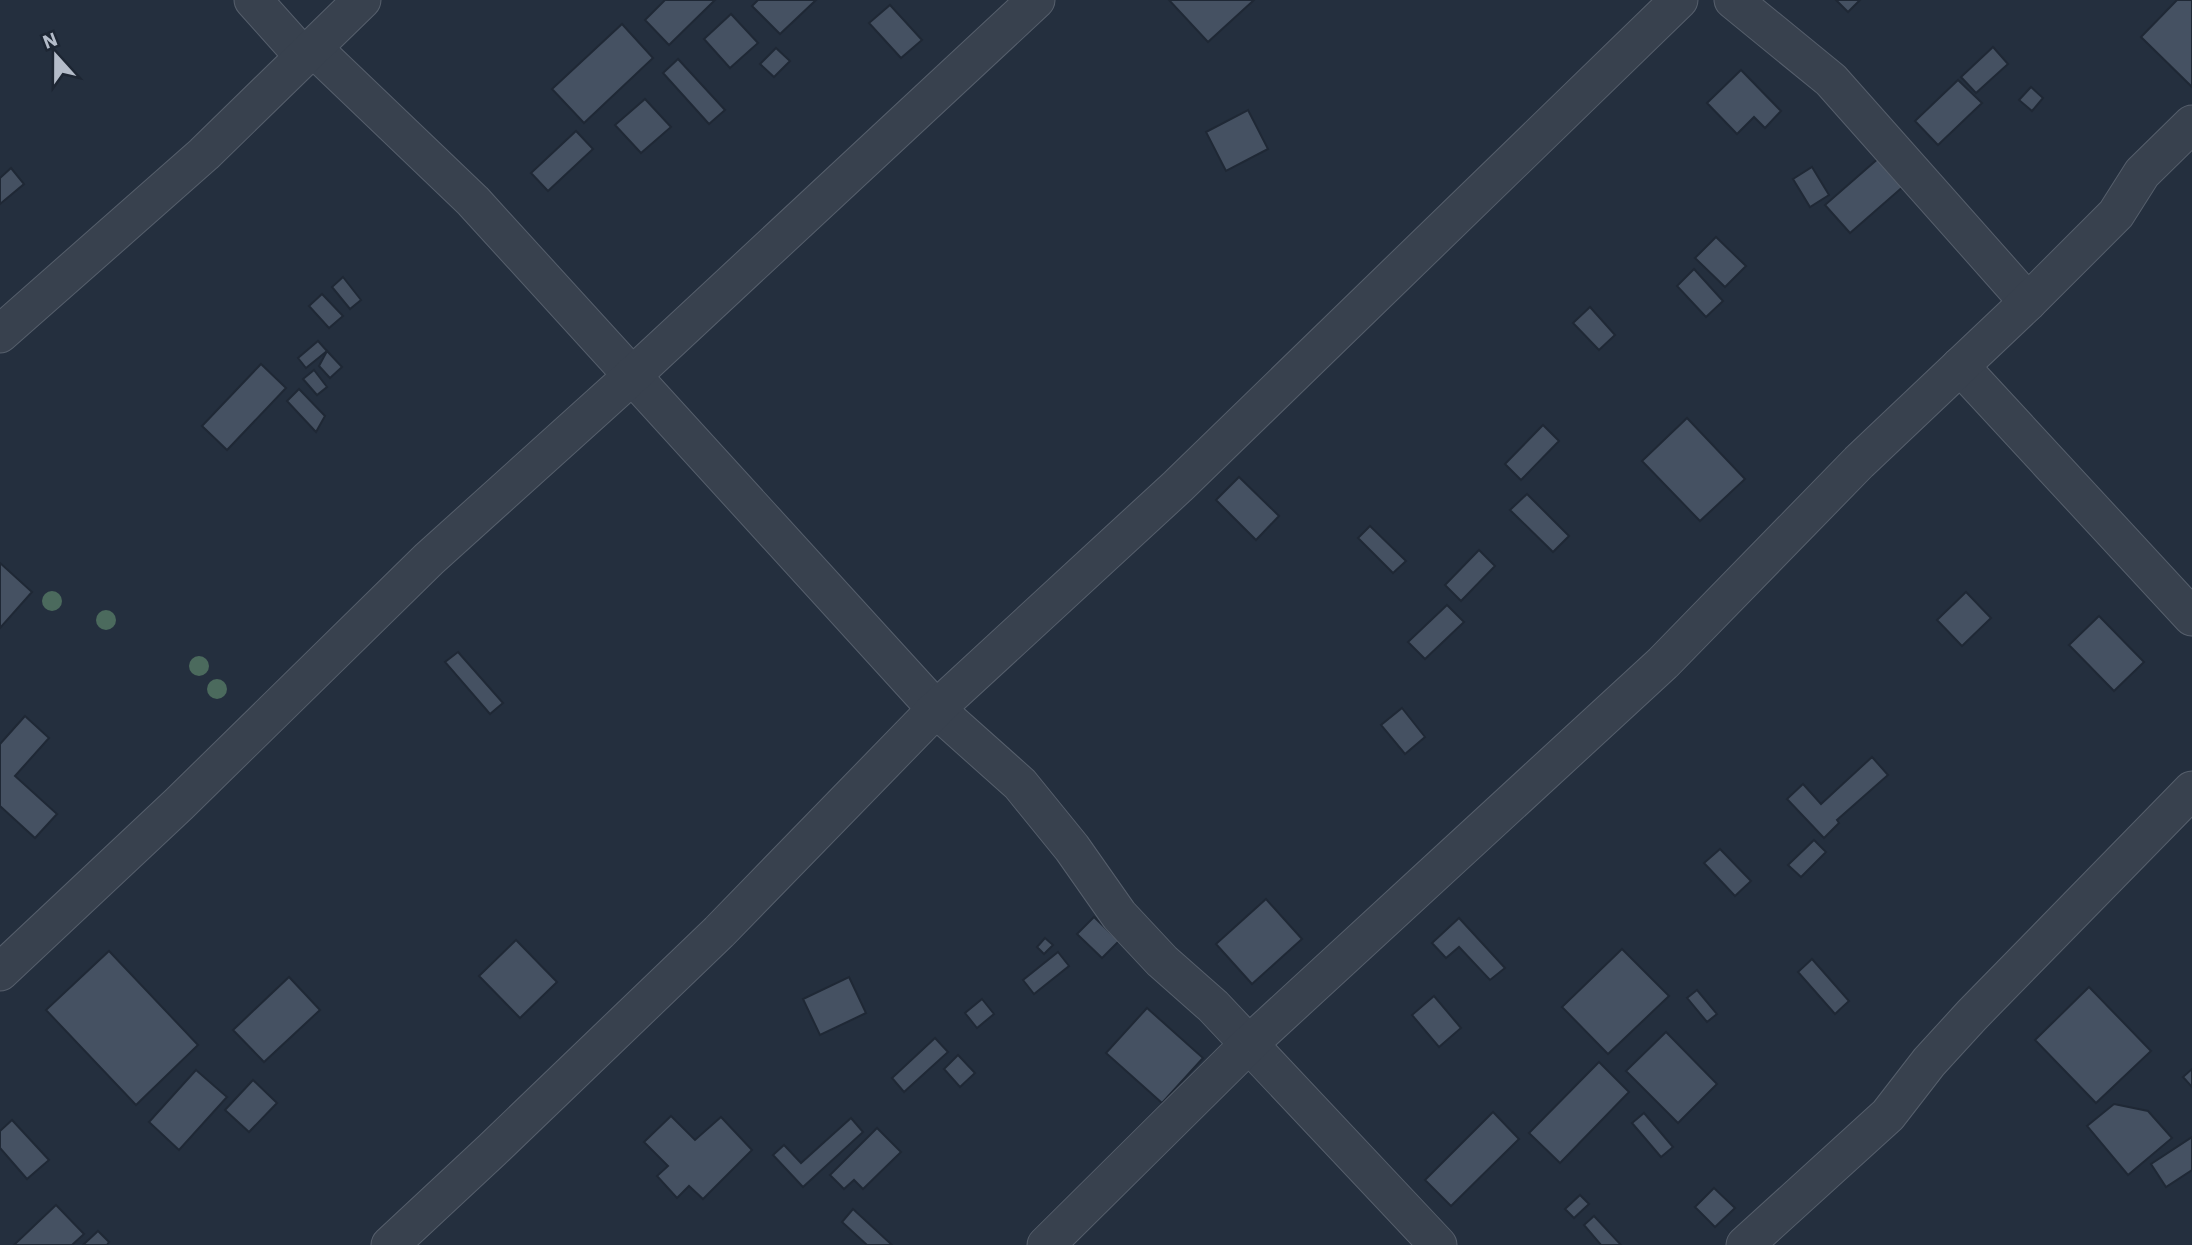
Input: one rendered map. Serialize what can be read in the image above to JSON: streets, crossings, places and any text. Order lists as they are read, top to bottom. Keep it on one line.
{"north":"top"}
